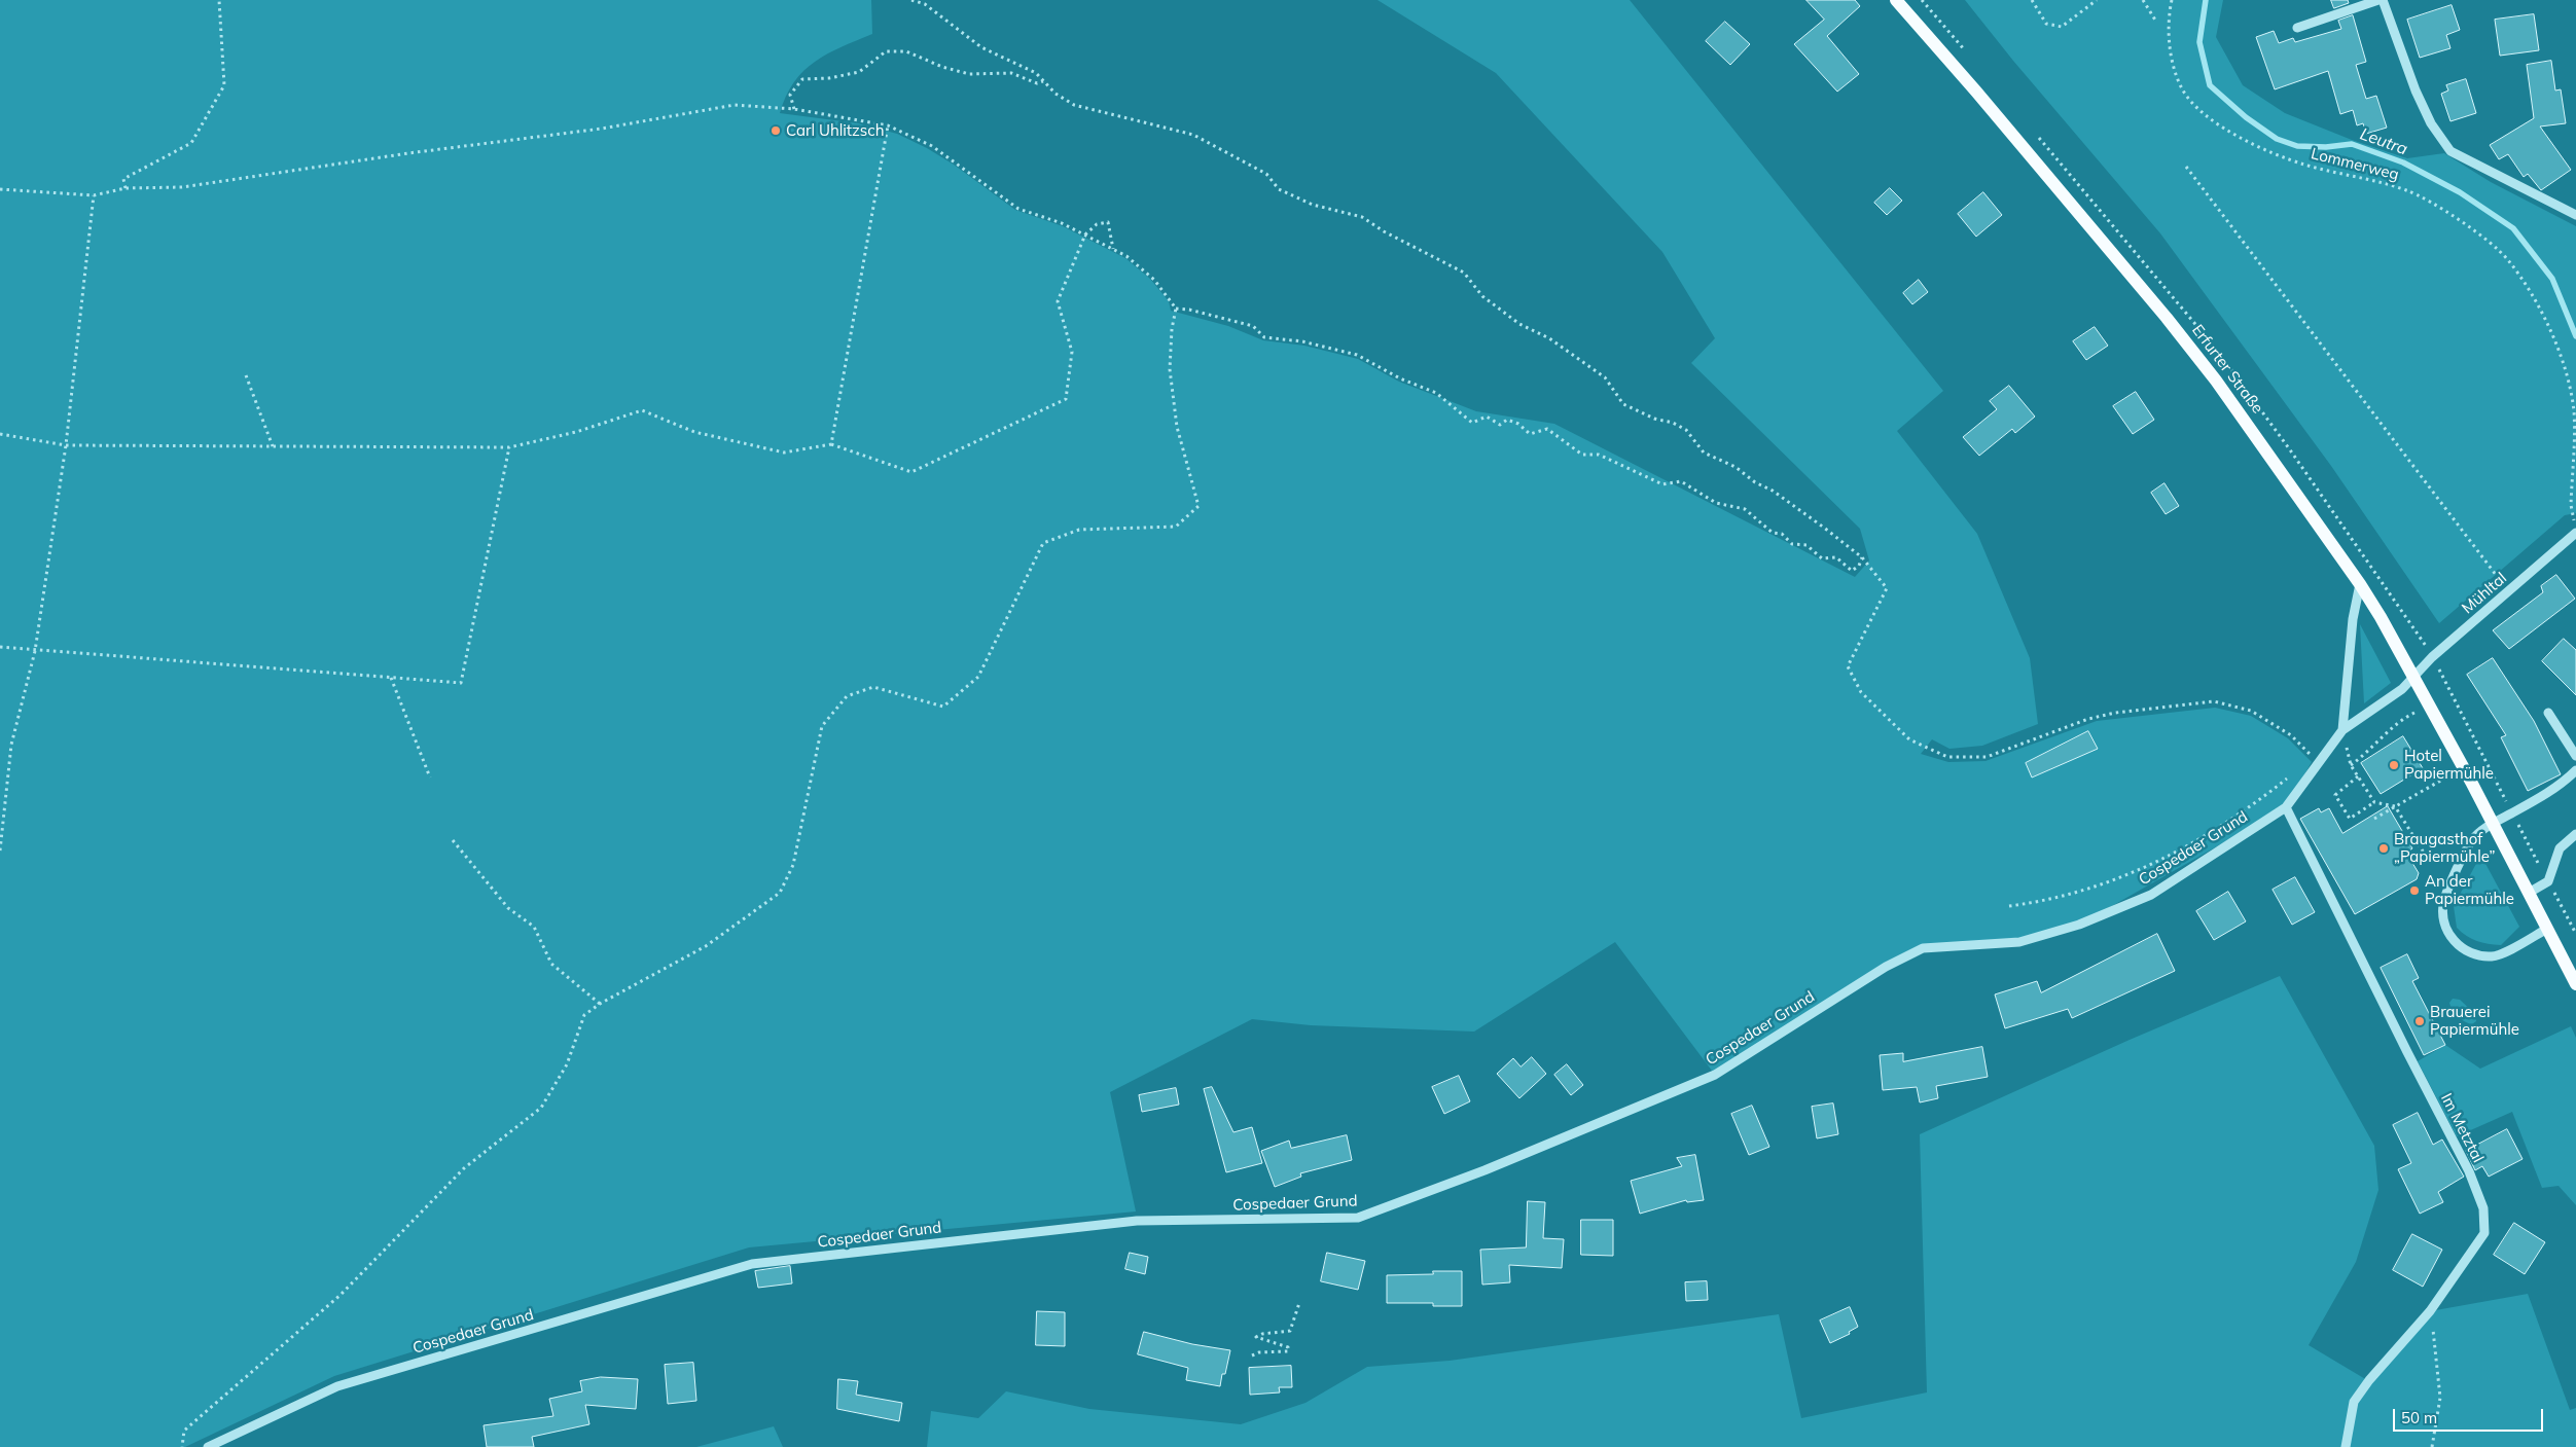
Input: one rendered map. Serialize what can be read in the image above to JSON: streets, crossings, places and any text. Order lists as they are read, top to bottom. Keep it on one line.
{"streets":{"main road":["Erfurter Straße"],"street":["Mühltal","Cospedaer Grund","Im Metztal"],"path":["Lommerweg"]},"crossings":[["Lommerweg","Mühltal"],["Erfurter Straße","Mühltal"],["Erfurter Straße","Cospedaer Grund"],["Mühltal","Cospedaer Grund"],["Cospedaer Grund","Im Metztal"]],"water":["Leutra"],"places":["Carl Uhlitzsch","Hotel Papiermühle","Braugasthof „Papiermühle”","An der Papiermühle","Brauerei Papiermühle"],"scale_bar":"50 m"}
